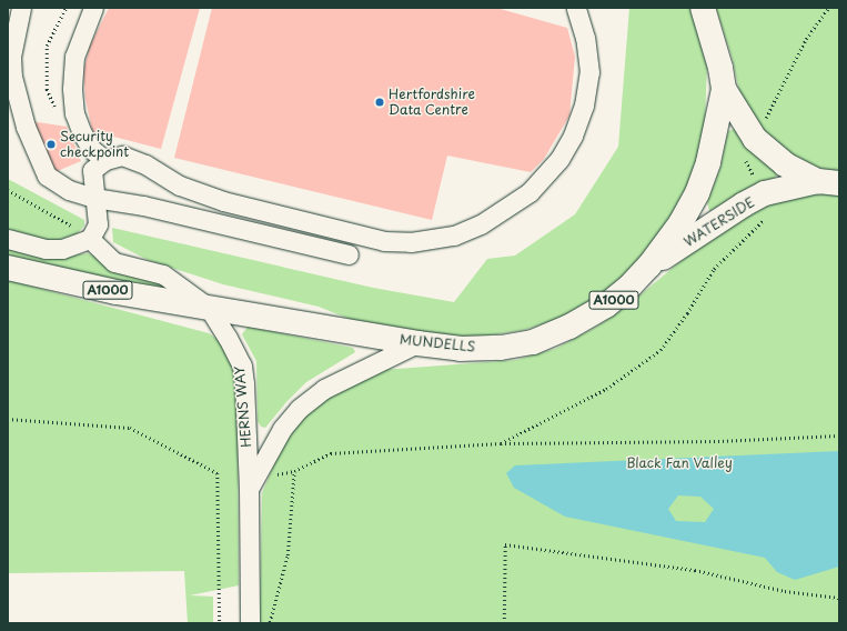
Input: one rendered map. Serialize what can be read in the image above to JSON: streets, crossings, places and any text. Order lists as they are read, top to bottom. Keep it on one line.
{"streets":{"main road":["WATERSIDE","A1000","MUNDELLS"],"street":["HERNS WAY"]},"crossings":[["WATERSIDE","MUNDELLS"],["MUNDELLS","HERNS WAY"]],"parks":["Black Fan Valley"],"places":["Hertfordshire Data Centre","Security checkpoint"]}
